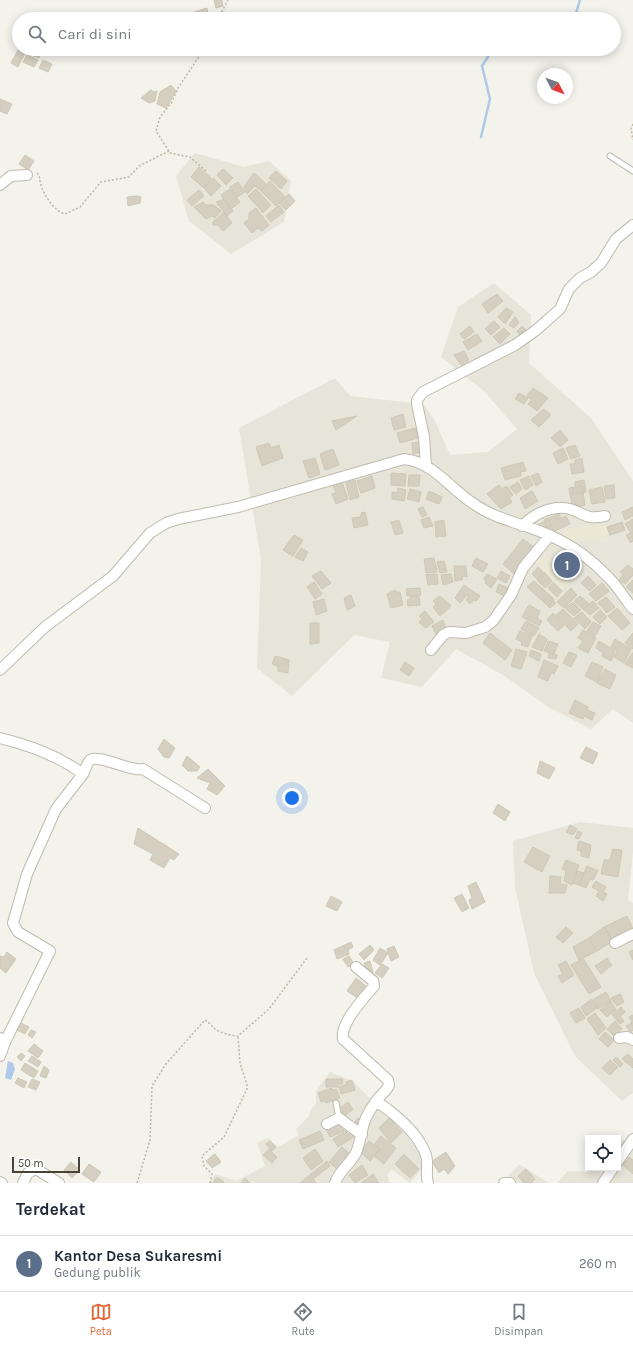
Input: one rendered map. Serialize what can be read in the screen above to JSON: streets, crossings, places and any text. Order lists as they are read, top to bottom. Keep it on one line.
{"scale_bar":"50 m","north":"bottom right","page":{"search":"Cari di sini","pins":"1","scale":"50 m","heading":"Terdekat","list":[{"mark":"1","name":"Kantor Desa Sukaresmi","note":"Gedung publik","value":"260 m"}],"nav":["Peta","Rute","Disimpan"]}}
